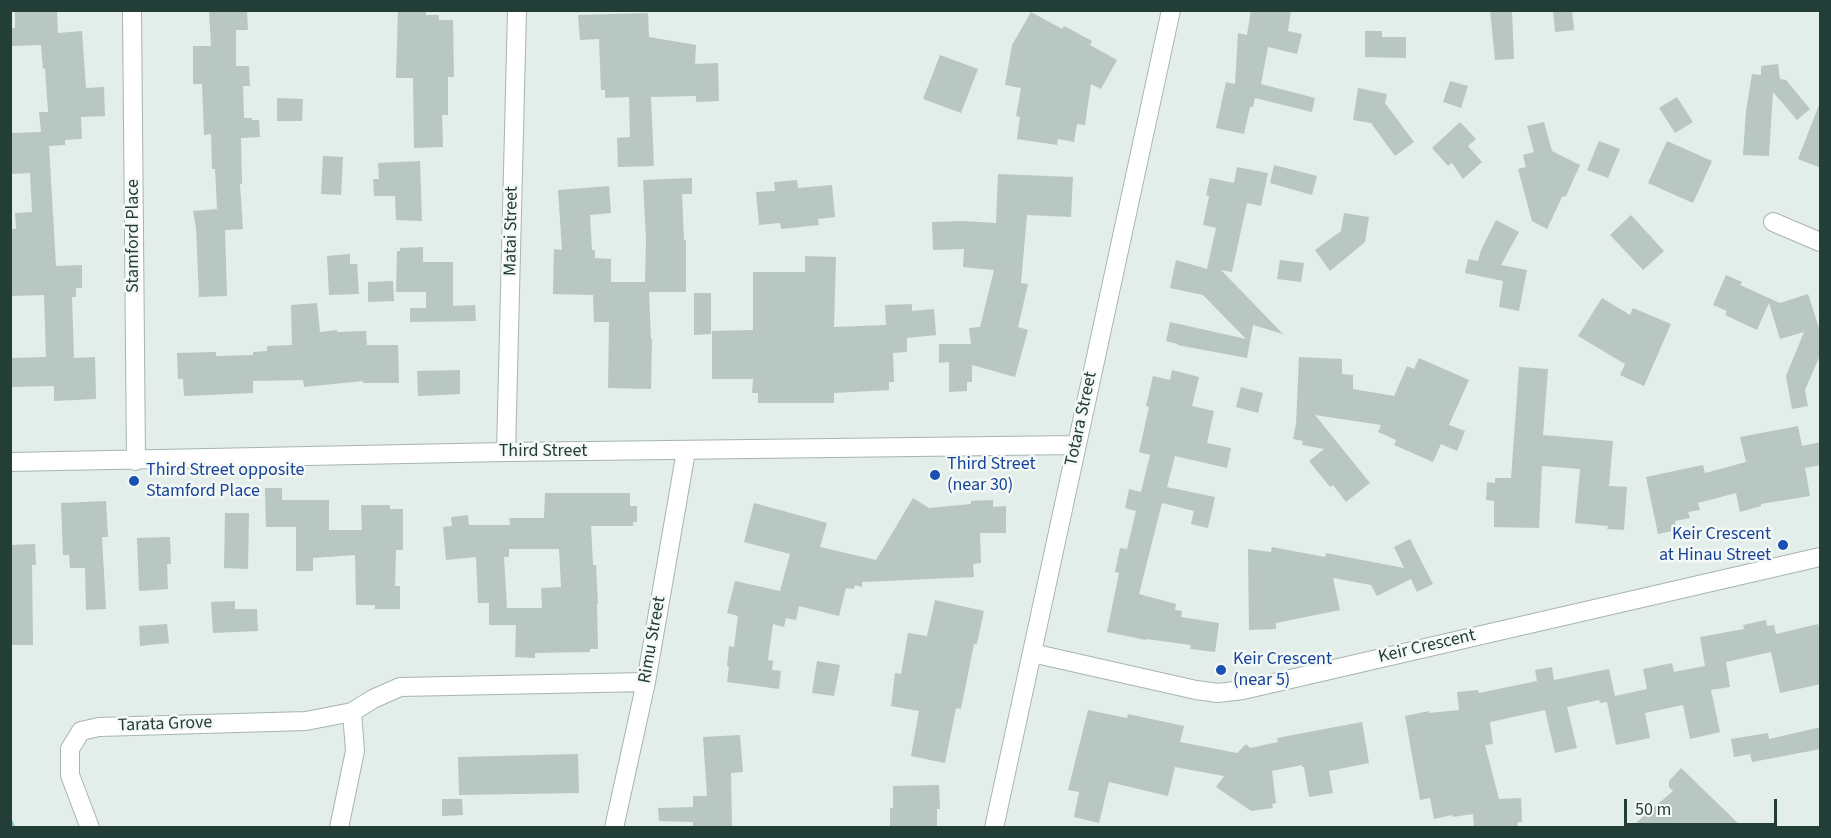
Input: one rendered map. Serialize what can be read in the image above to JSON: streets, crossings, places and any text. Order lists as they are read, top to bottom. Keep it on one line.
{"streets":{"street":["Matai Street","Stamford Place","Totara Street","Third Street","Rimu Street","Keir Crescent","Tarata Grove"]},"crossings":[["Matai Street","Third Street"],["Stamford Place","Third Street"],["Totara Street","Third Street"],["Totara Street","Keir Crescent"],["Third Street","Rimu Street"],["Rimu Street","Tarata Grove"]],"places":["Third Street (near 30)","Third Street opposite Stamford Place","Keir Crescent at Hinau Street","Keir Crescent (near 5)"],"scale_bar":"50 m"}
